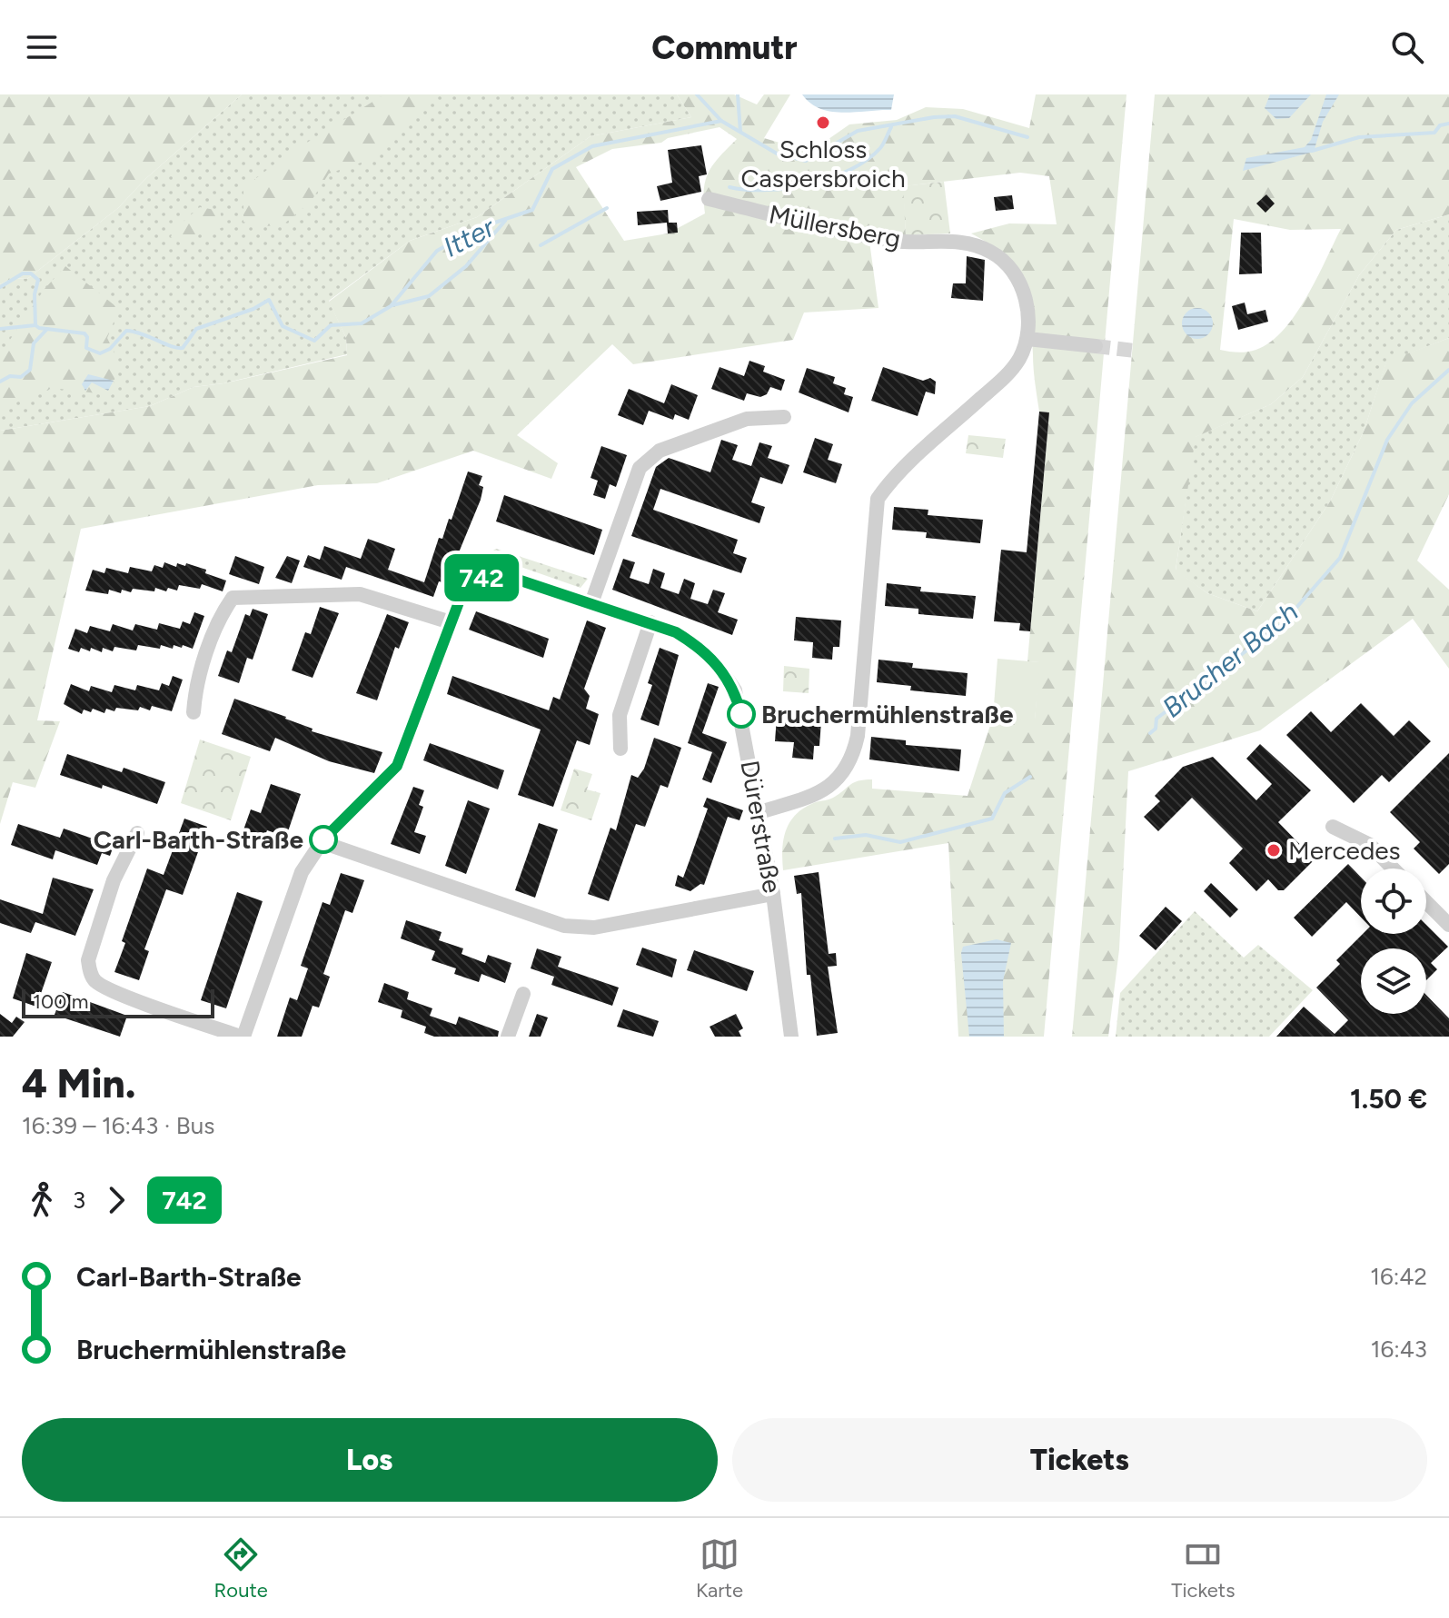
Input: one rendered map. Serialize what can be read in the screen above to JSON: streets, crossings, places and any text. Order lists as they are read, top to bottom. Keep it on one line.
{"streets":{"street":["Müllersberg","Dürerstraße"]},"water":["Itter","Brucher Bach"],"places":["Schloss Caspersbroich","Bruchermühlenstraße","Carl-Barth-Straße","Mercedes"],"lines":["bus line 742"],"scale_bar":"100 m","page":{"header":"Commutr","on_map":"742","scale":"100 m","heading":["4 Min.","16:39 – 16:43 · Bus","1.50 €"],"legs":["3","742"],"list":[{"name":"Carl-Barth-Straße","value":"16:42"},{"name":"Bruchermühlenstraße","value":"16:43"}],"buttons":["Los","Tickets"],"tabs":["Route","Karte","Tickets"]}}
